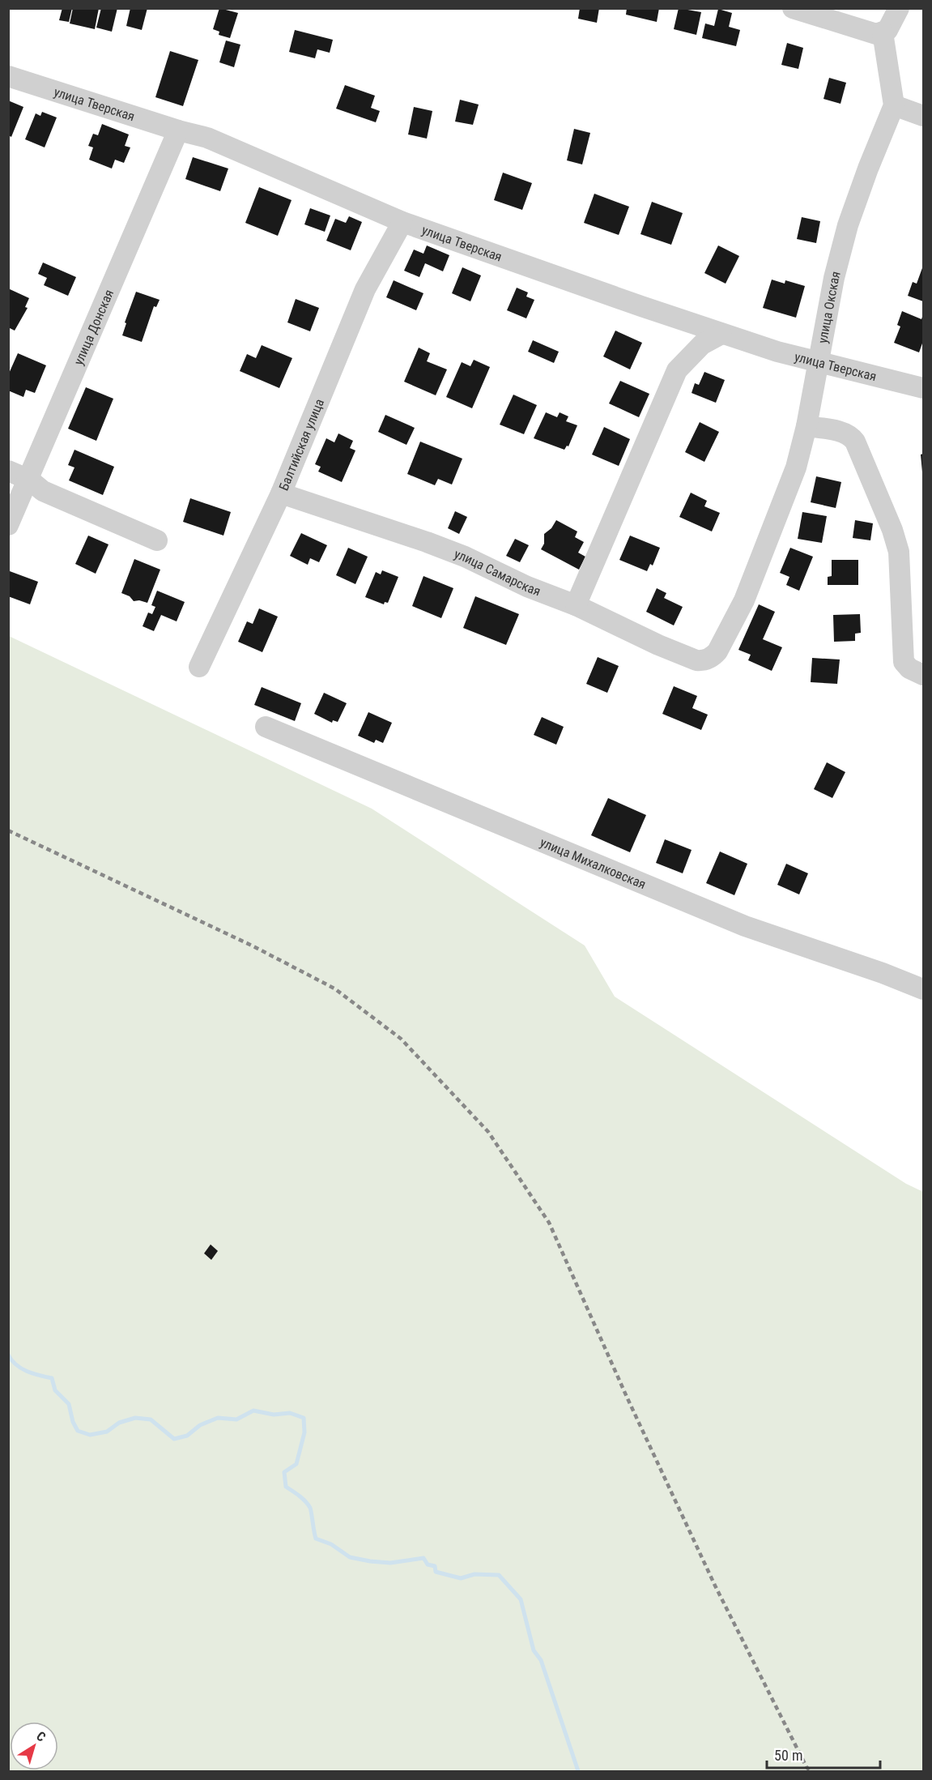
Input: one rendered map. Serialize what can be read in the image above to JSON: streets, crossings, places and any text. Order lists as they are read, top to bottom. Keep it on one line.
{"streets":{"street":["улица Тверская","улица Окская","улица Донская","Балтийская улица","улица Самарская","улица Михалковская"]},"crossings":[["улица Тверская","улица Окская"],["улица Тверская","улица Донская"],["улица Тверская","Балтийская улица"],["улица Окская","улица Самарская"],["Балтийская улица","улица Самарская"]],"scale_bar":"50 m","north":"top right"}
